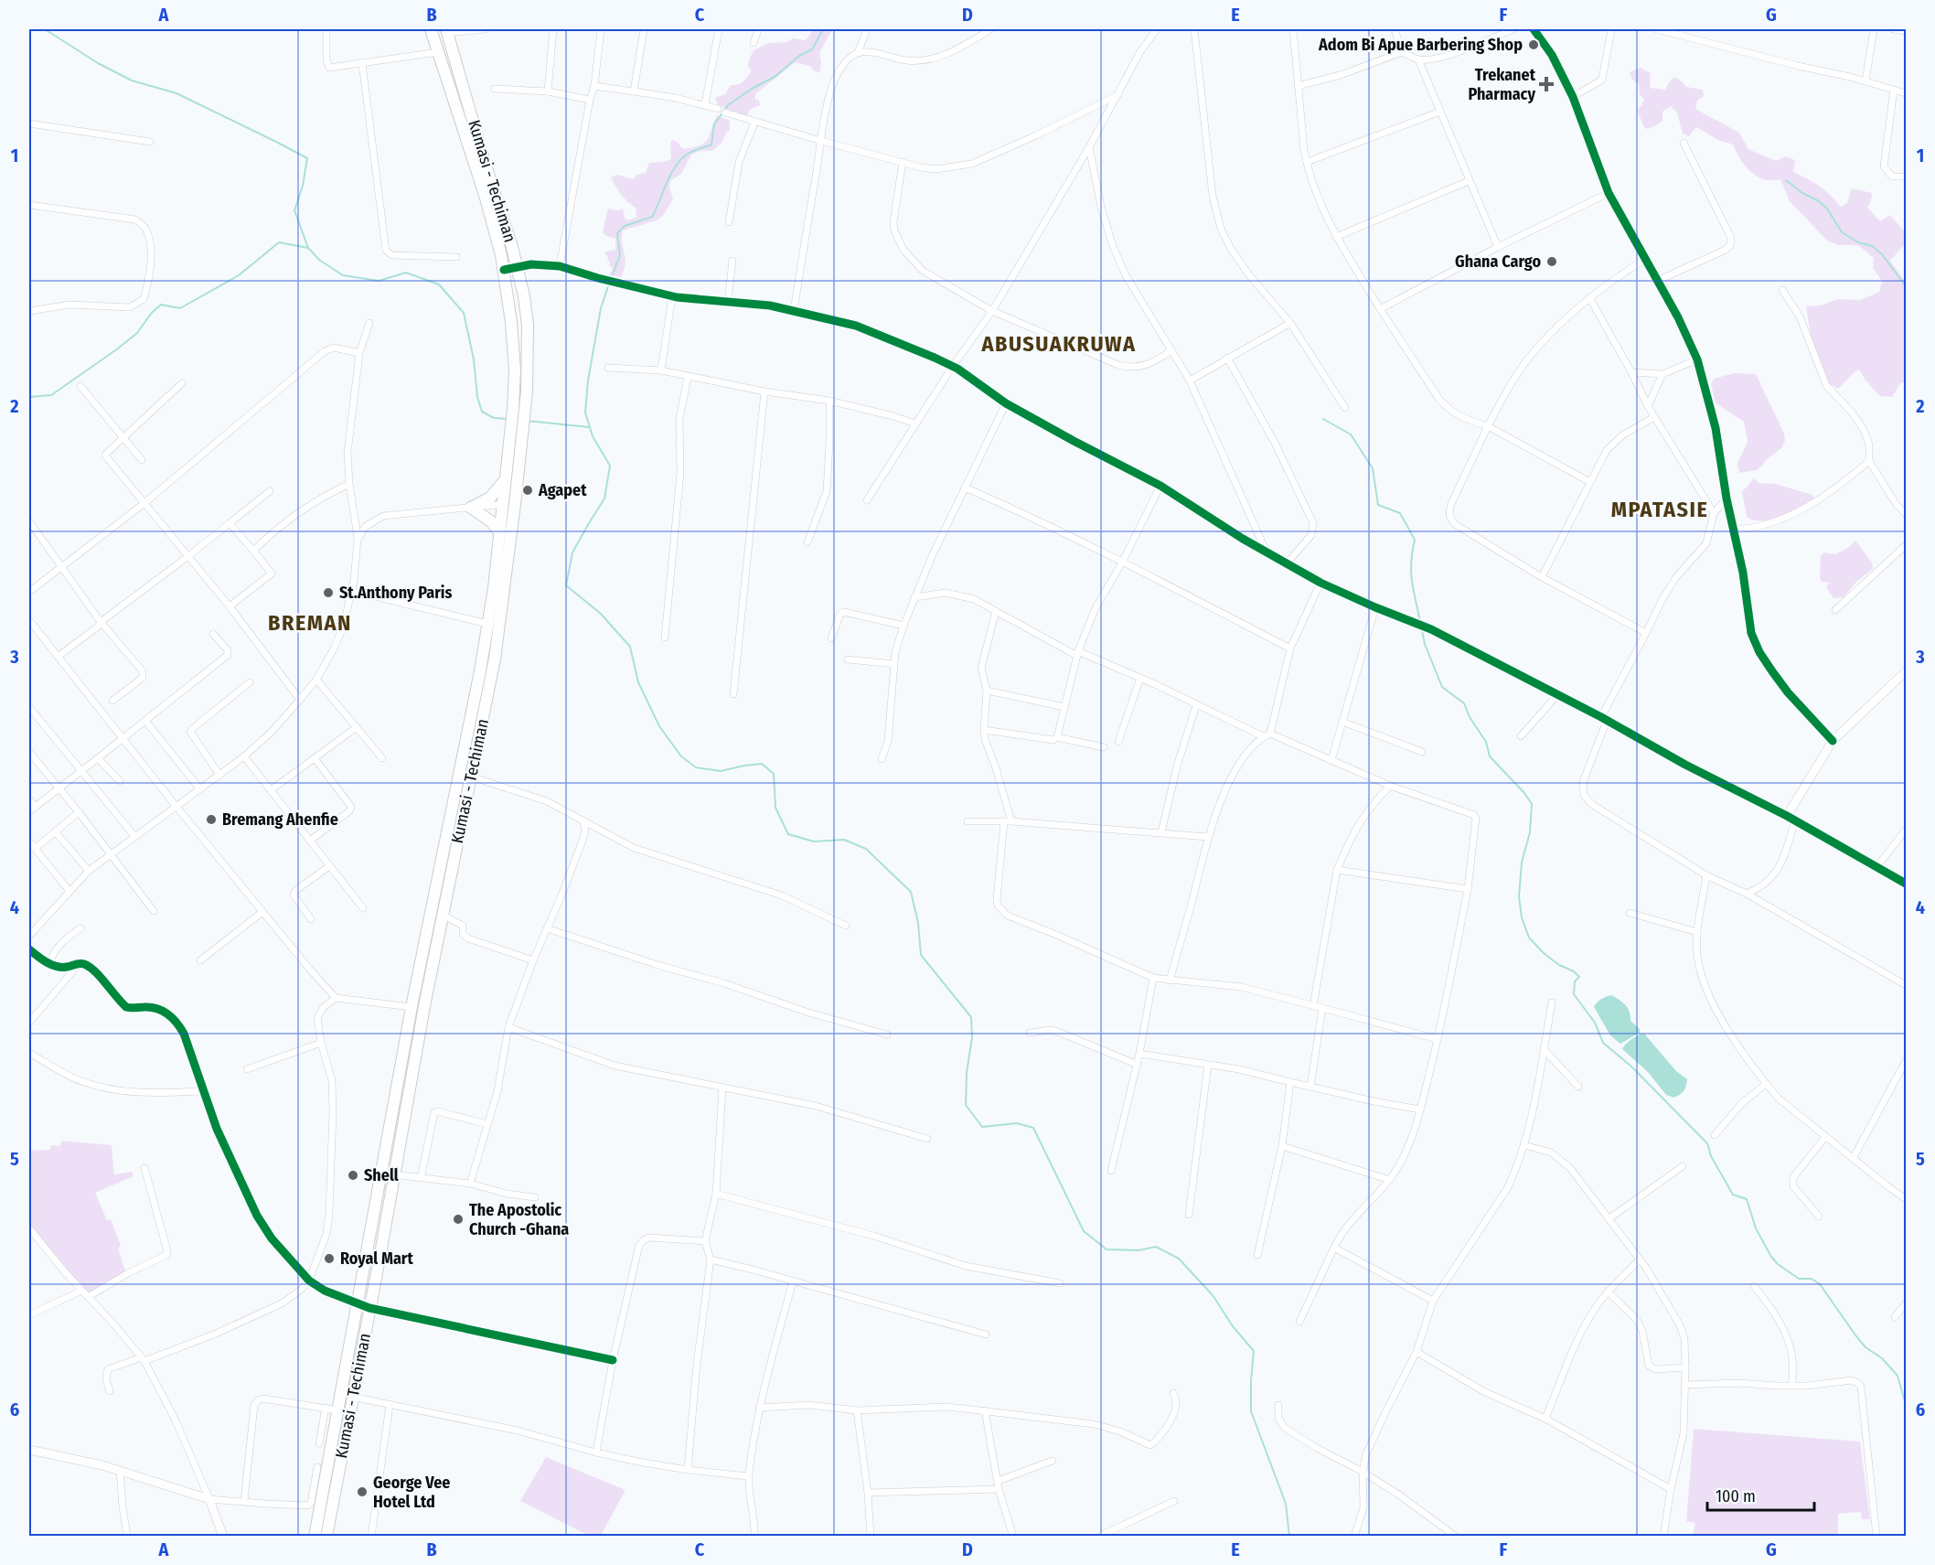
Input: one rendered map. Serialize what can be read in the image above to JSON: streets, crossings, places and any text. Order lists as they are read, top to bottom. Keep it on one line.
{"streets":{"highway":["Kumasi - Techiman"]},"districts":["ABUSUAKRUWA","MPATASIE","BREMAN"],"places":{"other":["Adom Bi Apue Barbering Shop","Ghana Cargo","Agapet","St.Anthony Paris","Bremang Ahenfie","Shell","The Apostolic Church -Ghana","Royal Mart","George Vee Hotel Ltd"],"health":["Trekanet Pharmacy"]},"scale_bar":"100 m","grid":{"columns":["A","B","C","D","E","F","G"],"rows":["1","2","3","4","5","6"]}}
